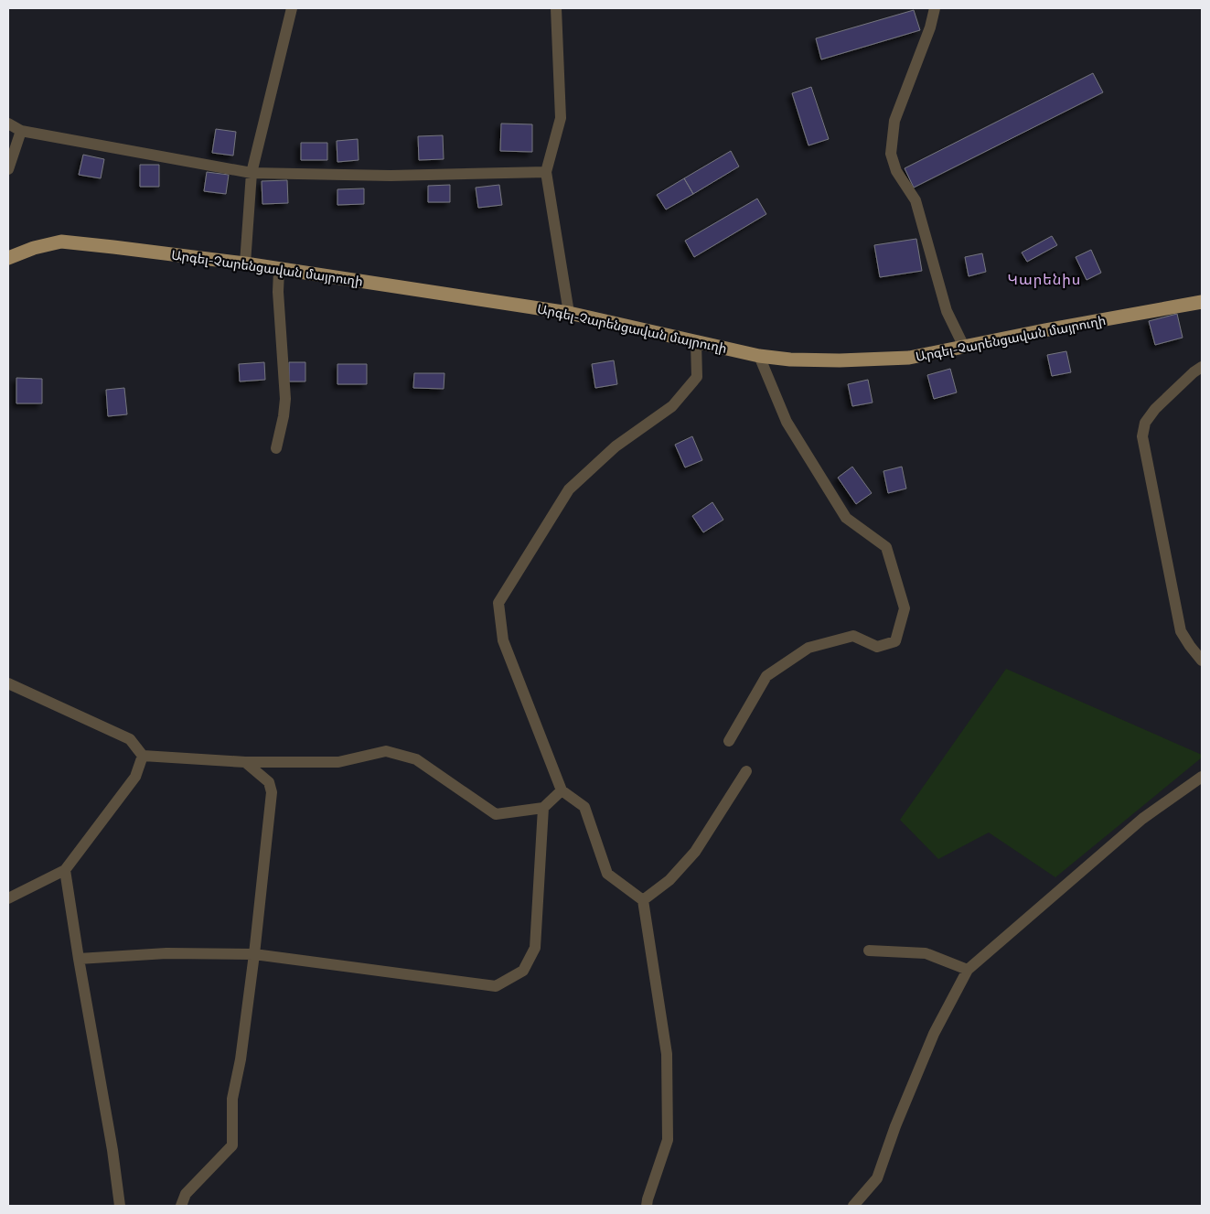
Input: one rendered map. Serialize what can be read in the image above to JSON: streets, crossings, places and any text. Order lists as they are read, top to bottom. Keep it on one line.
{"streets":{"main road":["Արգել-Չարենցավան մայրուղի"]},"districts":["Կարենիս"]}
